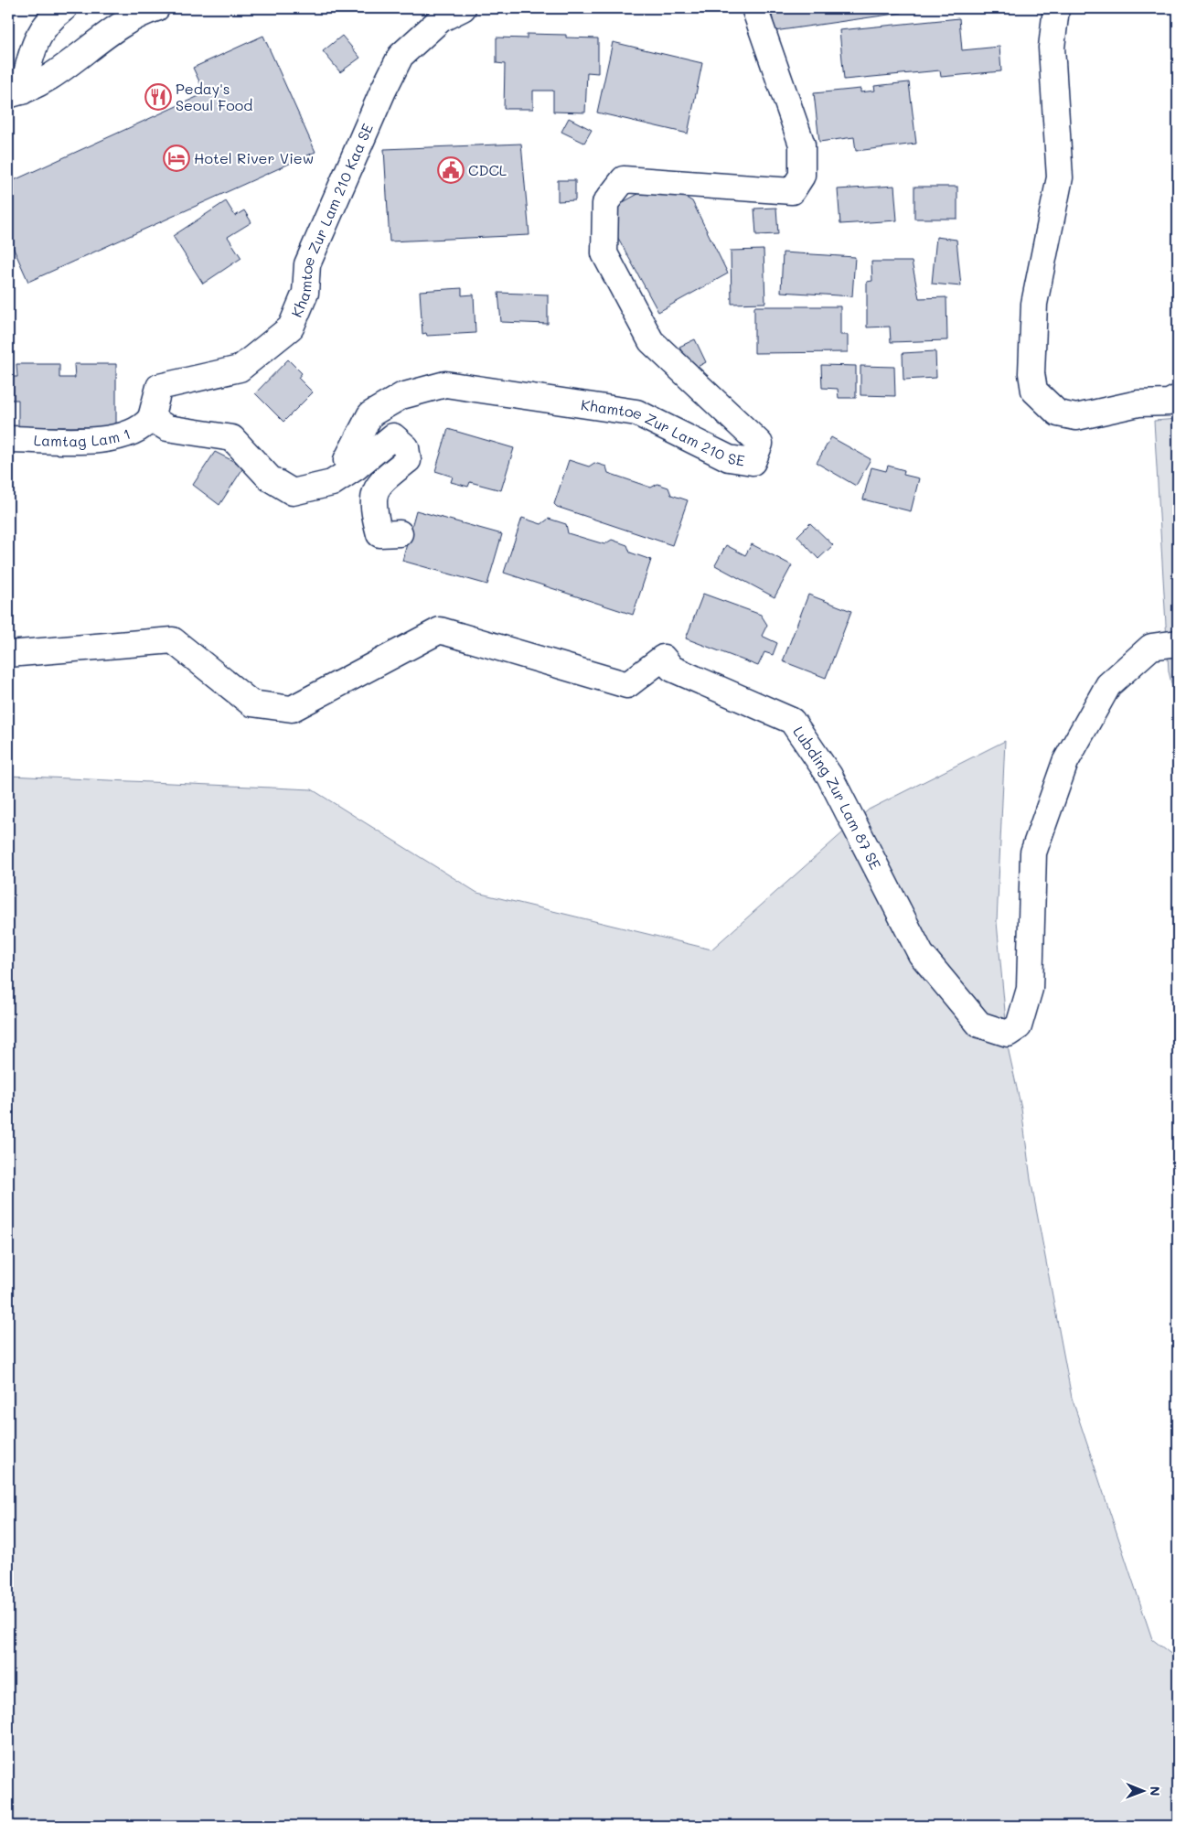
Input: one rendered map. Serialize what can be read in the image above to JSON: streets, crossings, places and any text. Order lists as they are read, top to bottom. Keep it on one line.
{"streets":{"street":["Khamtoe Zur Lam 210 Kaa SE","Khamtoe Zur Lam 210 SE","Lamtag Lam 1","Lubding Zur Lam 87 SE"]},"crossings":[["Khamtoe Zur Lam 210 Kaa SE","Lamtag Lam 1"]],"places":{"restaurant":["Peday's Seoul Food"],"hotel":["Hotel River View"],"public building":["CDCL"]},"north":"right"}
